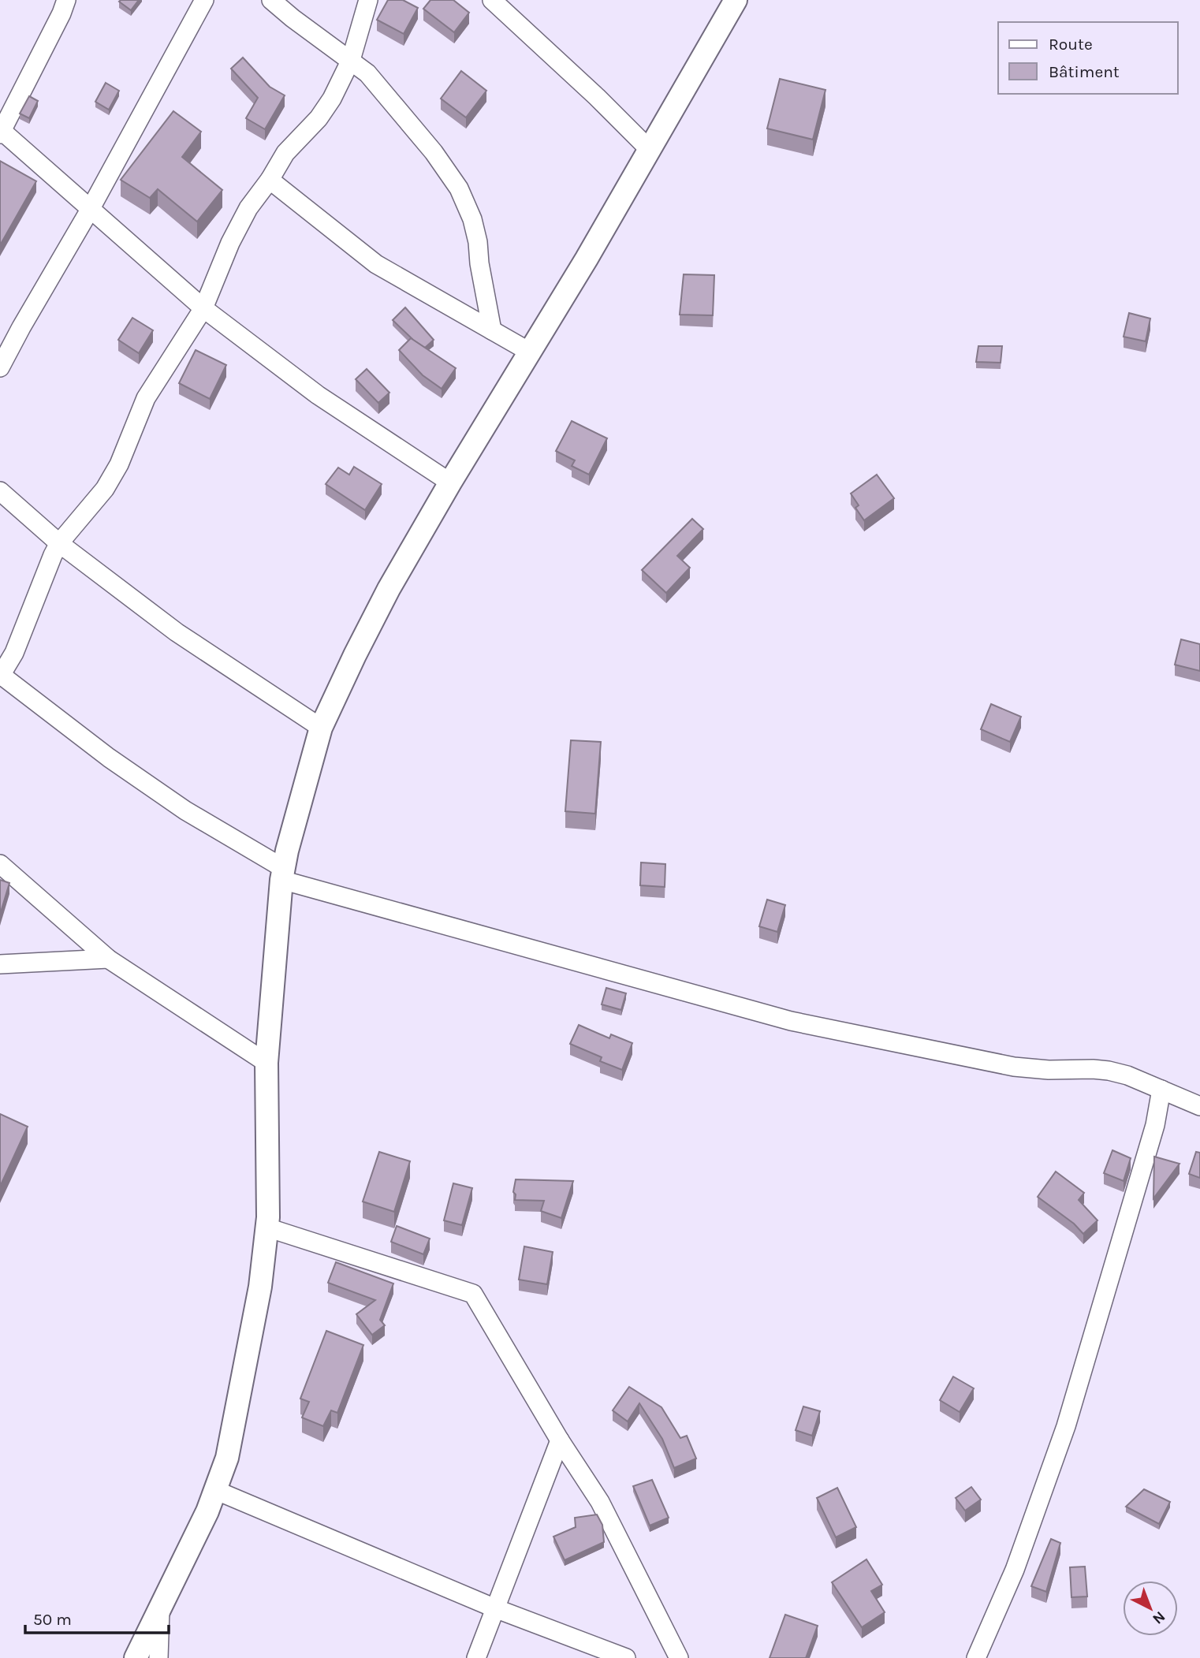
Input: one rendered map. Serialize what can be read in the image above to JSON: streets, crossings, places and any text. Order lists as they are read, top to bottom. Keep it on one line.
{"legend":["Route","Bâtiment"],"scale_bar":"50 m","north":"bottom right"}
